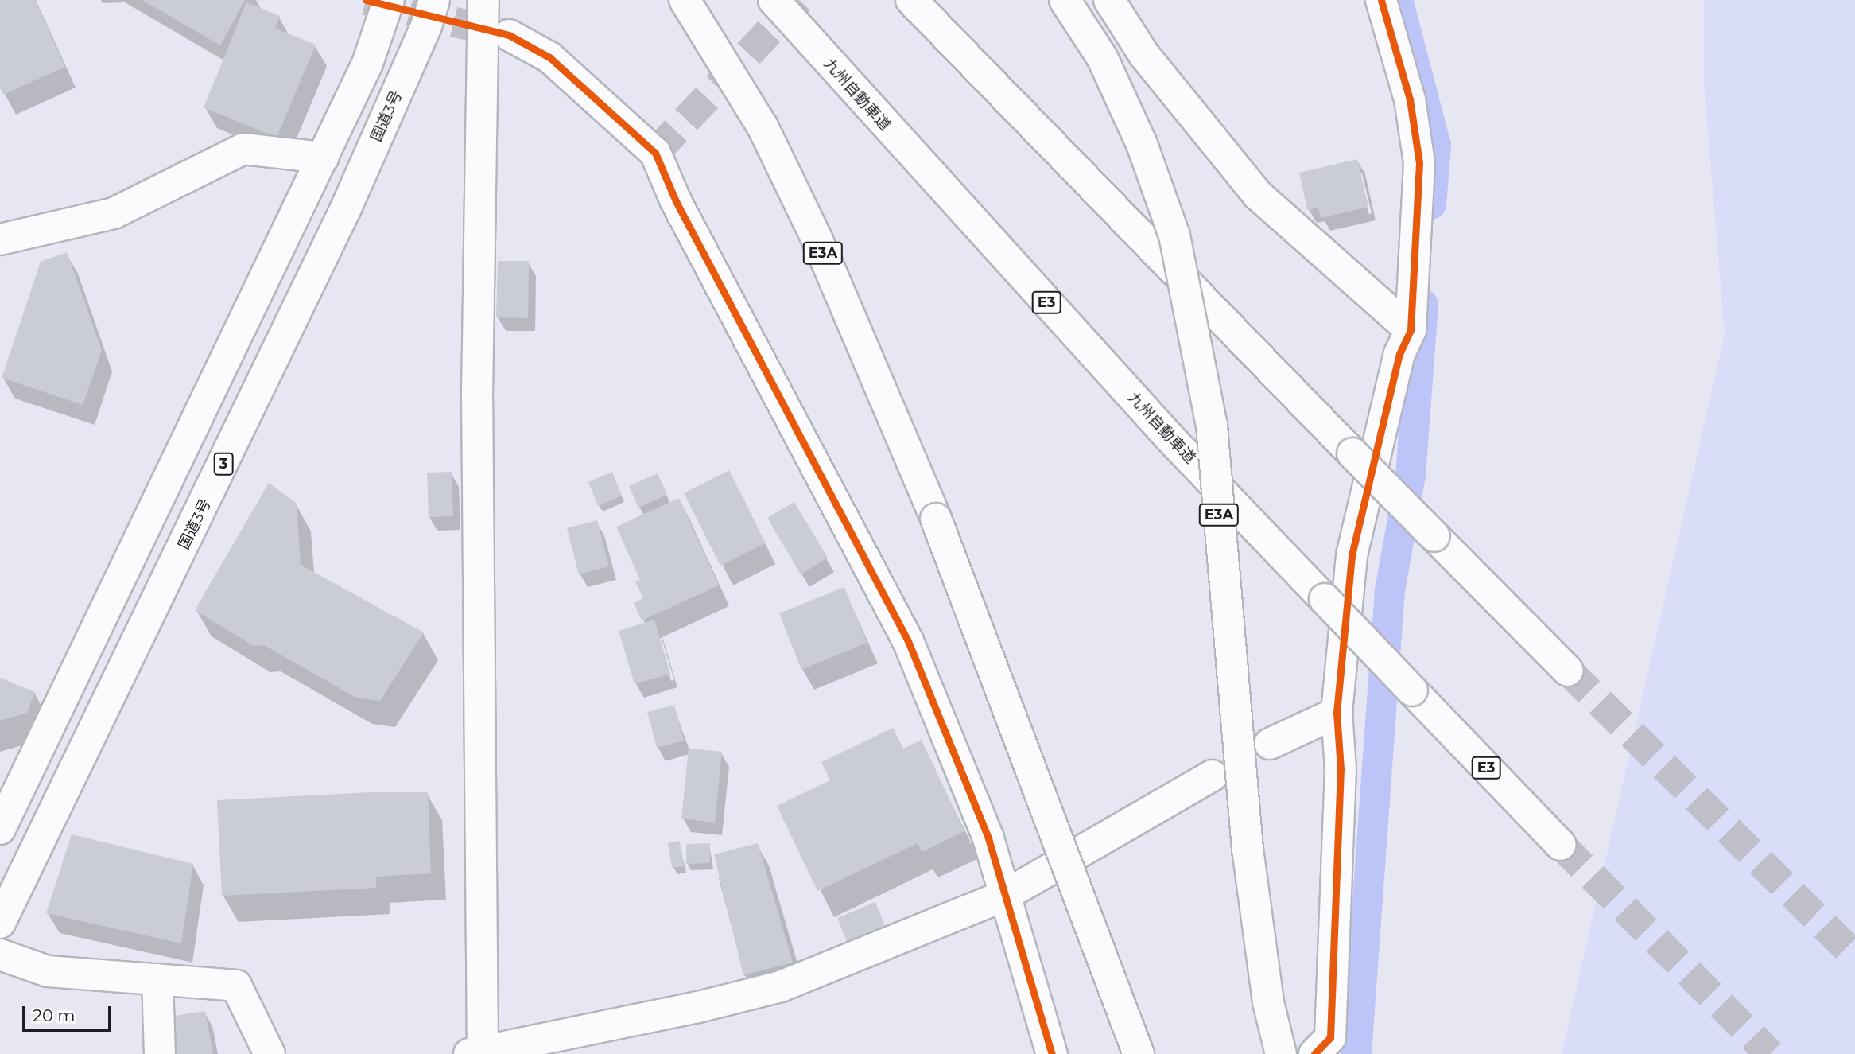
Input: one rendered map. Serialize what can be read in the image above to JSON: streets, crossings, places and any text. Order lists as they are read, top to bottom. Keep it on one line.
{"streets":{"main road":["九州自動車道","国道3号","E3A","E3","3"]},"scale_bar":"20 m"}
